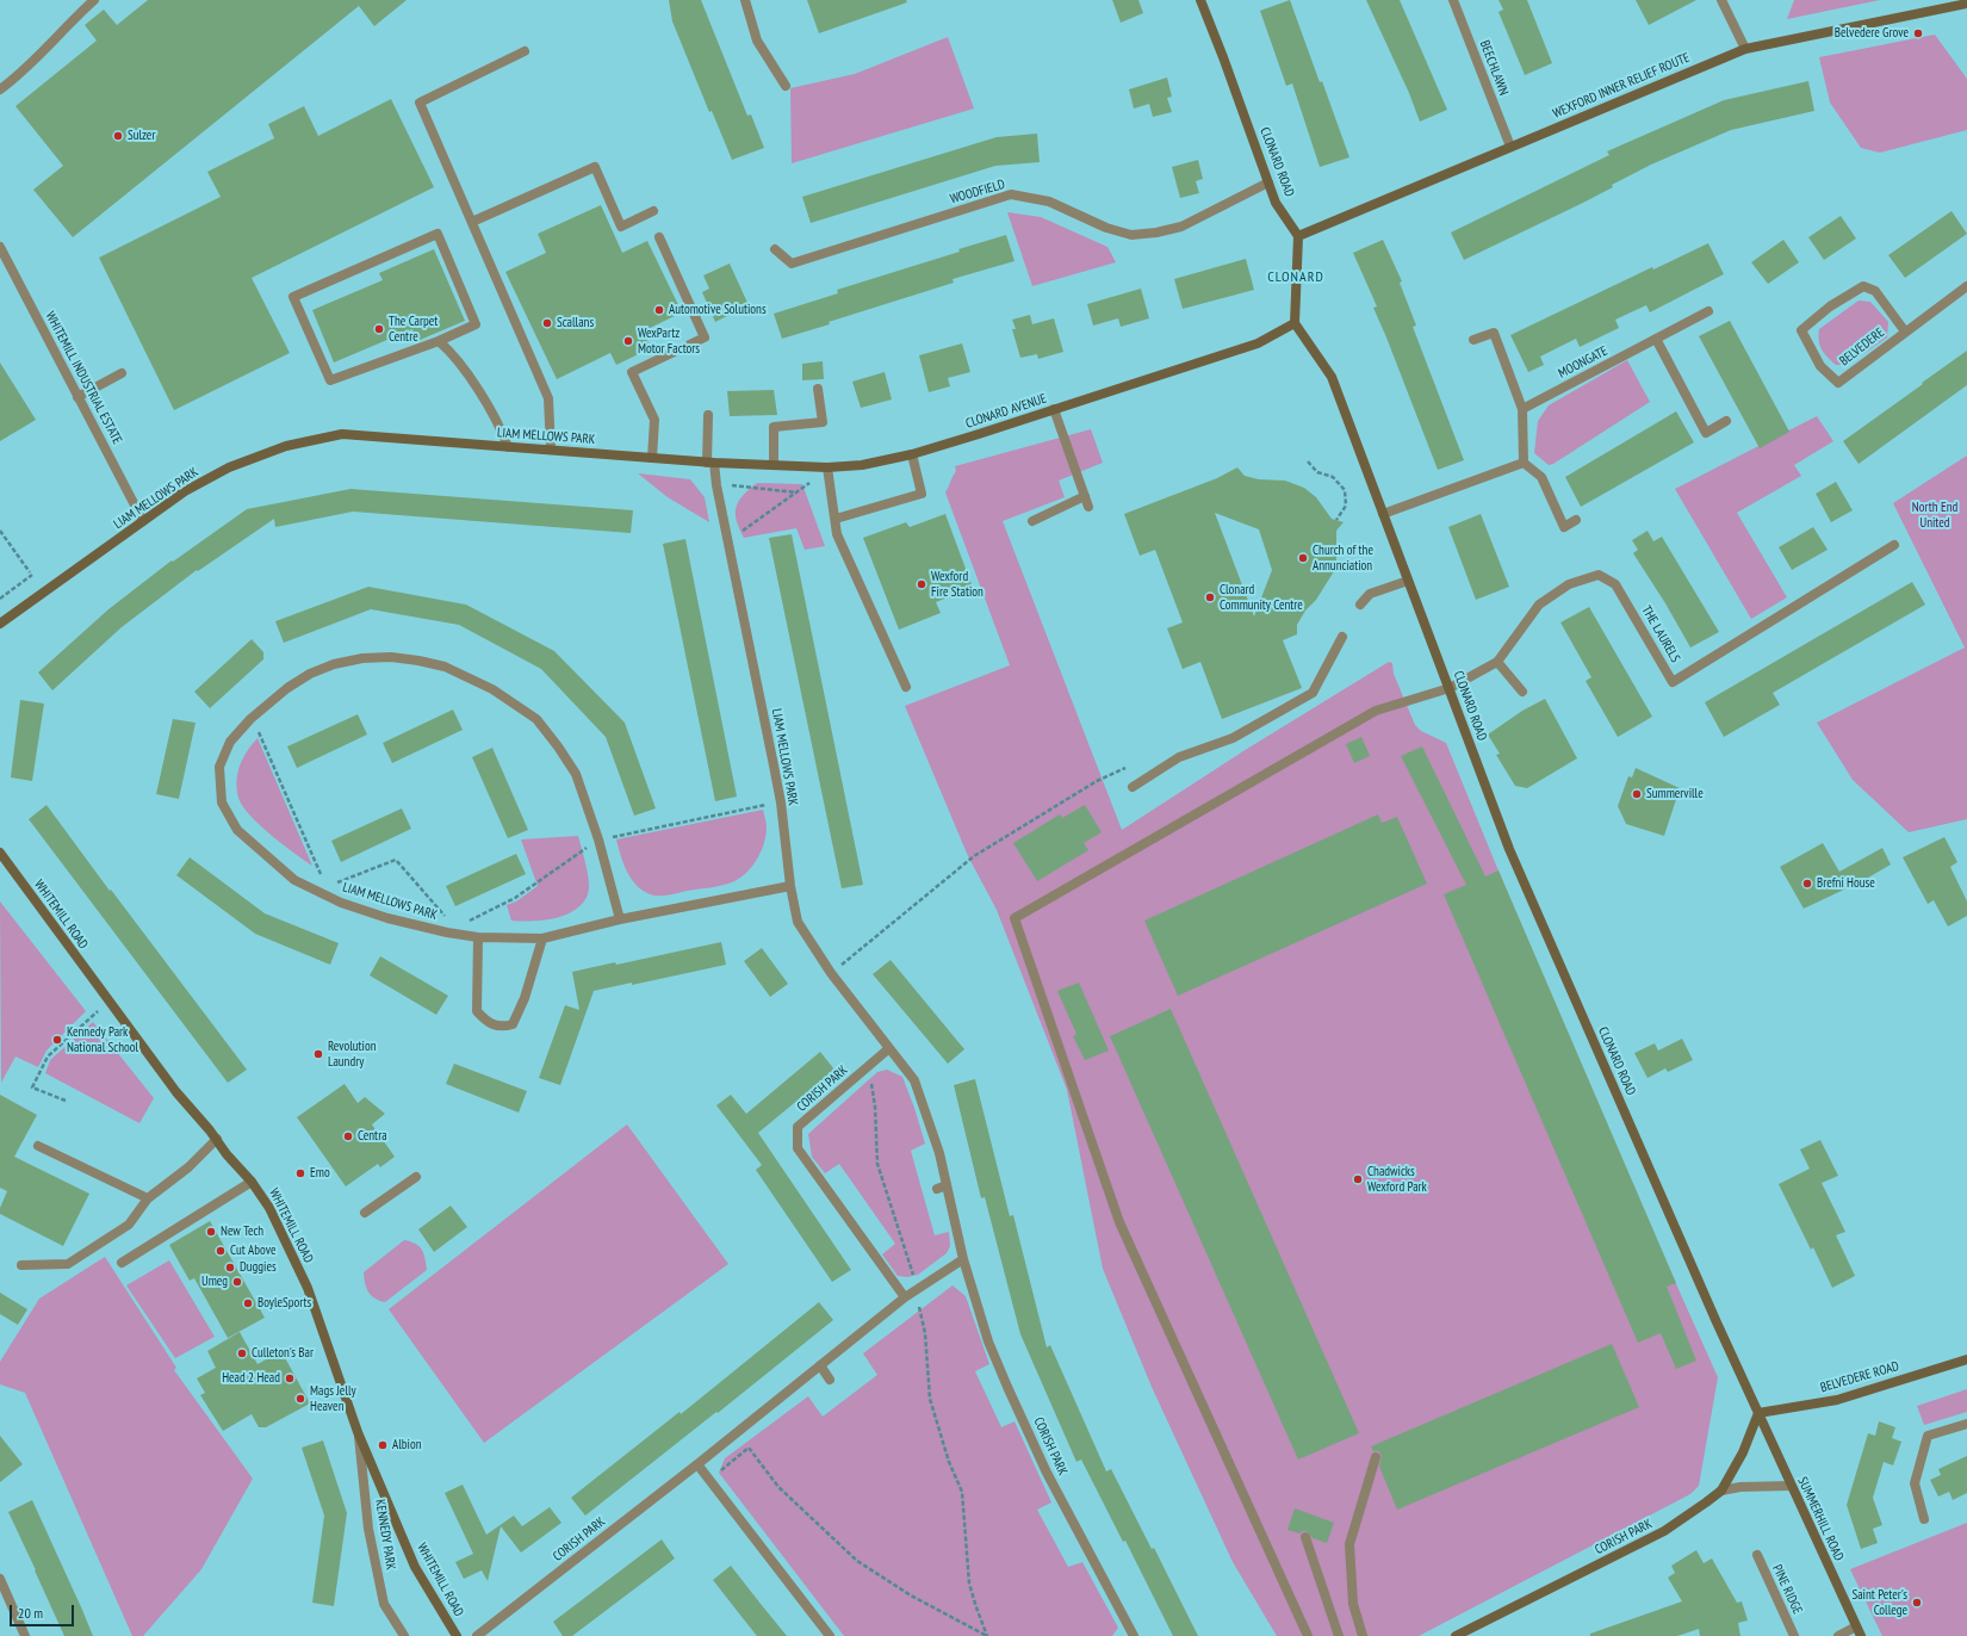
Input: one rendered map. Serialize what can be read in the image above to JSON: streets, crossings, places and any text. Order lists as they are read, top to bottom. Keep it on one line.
{"streets":{"street":["BEECHLAWN","WEXFORD INNER RELIEF ROUTE","CLONARD ROAD","WOODFIELD","BELVEDERE","MOONGATE","WHITEMILL INDUSTRIAL ESTATE","CLONARD AVENUE","LIAM MELLOWS PARK","THE LAURELS","WHITEMILL ROAD","CORISH PARK","BELVEDERE ROAD","SUMMERHILL ROAD","KENNEDY PARK","PINE RIDGE"]},"crossings":[["BEECHLAWN","WEXFORD INNER RELIEF ROUTE"],["WEXFORD INNER RELIEF ROUTE","CLONARD ROAD"],["CLONARD ROAD","WOODFIELD"],["CLONARD ROAD","CLONARD AVENUE"],["CLONARD ROAD","THE LAURELS"],["CLONARD ROAD","CORISH PARK"],["CLONARD ROAD","BELVEDERE ROAD"],["CLONARD ROAD","SUMMERHILL ROAD"],["WHITEMILL INDUSTRIAL ESTATE","LIAM MELLOWS PARK"],["CLONARD AVENUE","LIAM MELLOWS PARK"],["LIAM MELLOWS PARK","CORISH PARK"],["WHITEMILL ROAD","KENNEDY PARK"],["CORISH PARK","BELVEDERE ROAD"],["CORISH PARK","SUMMERHILL ROAD"],["BELVEDERE ROAD","SUMMERHILL ROAD"]],"districts":["CLONARD"],"parks":["North End United"],"places":["Belvedere Grove","Sulzer","Automotive Solutions","Scallans","The Carpet Centre","WexPartz Motor Factors","Church of the Annunciation","Wexford Fire Station","Clonard Community Centre","Summerville","Brefni House","Kennedy Park National School","Revolution Laundry","Centra","Emo","Chadwicks Wexford Park","New Tech","Cut Above","Duggies","Umeg","BoyleSports","Culleton's Bar","Head 2 Head","Mags Jelly Heaven","Albion","Saint Peter's College"],"scale_bar":"20 m"}
